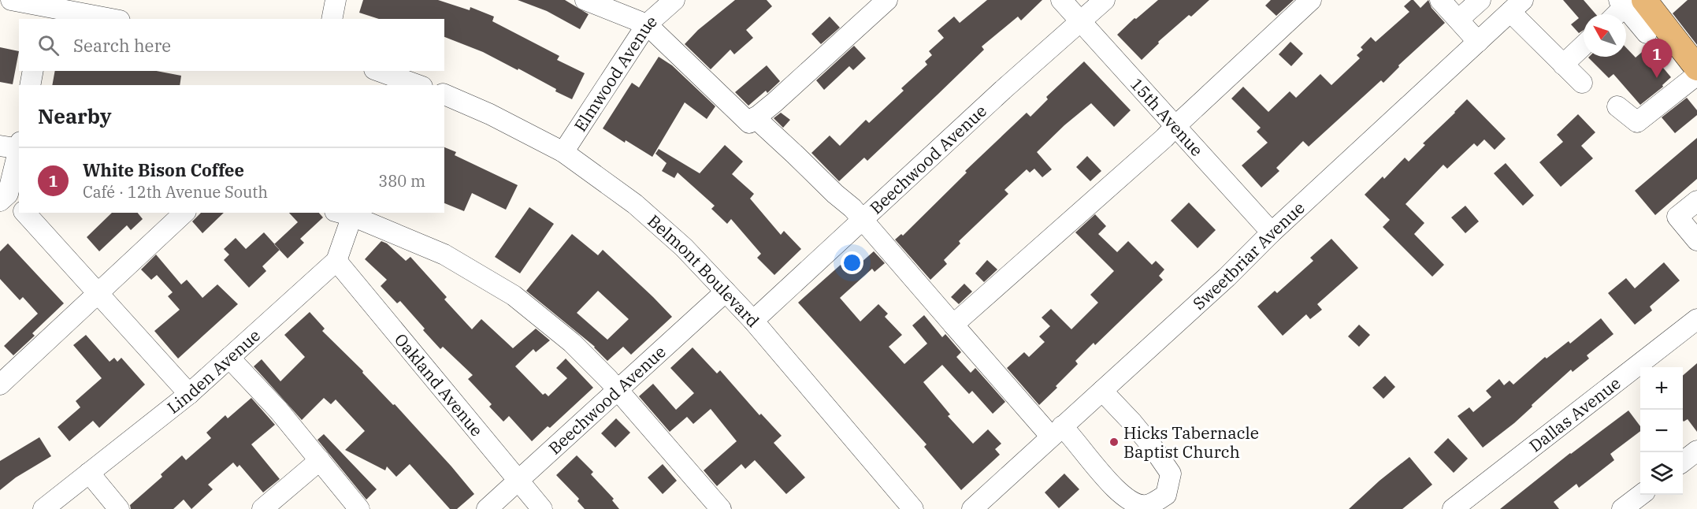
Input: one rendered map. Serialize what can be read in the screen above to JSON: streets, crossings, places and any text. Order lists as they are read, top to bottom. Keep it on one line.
{"streets":{"street":["Elmwood Avenue","15th Avenue","Beechwood Avenue","Sweetbriar Avenue","Belmont Boulevard","Linden Avenue","Oakland Avenue","Dallas Avenue"]},"crossings":[["Elmwood Avenue","Belmont Boulevard"],["15th Avenue","Beechwood Avenue"],["15th Avenue","Sweetbriar Avenue"],["Beechwood Avenue","Belmont Boulevard"],["Beechwood Avenue","Oakland Avenue"],["Linden Avenue","Oakland Avenue"]],"places":["Hicks Tabernacle Baptist Church"],"north":"top left","page":{"search":"Search here","pins":"1","heading":"Nearby","list":[{"mark":"1","name":"White Bison Coffee","note":"Café · 12th Avenue South","value":"380 m"}],"map_buttons":["+","−"]}}
